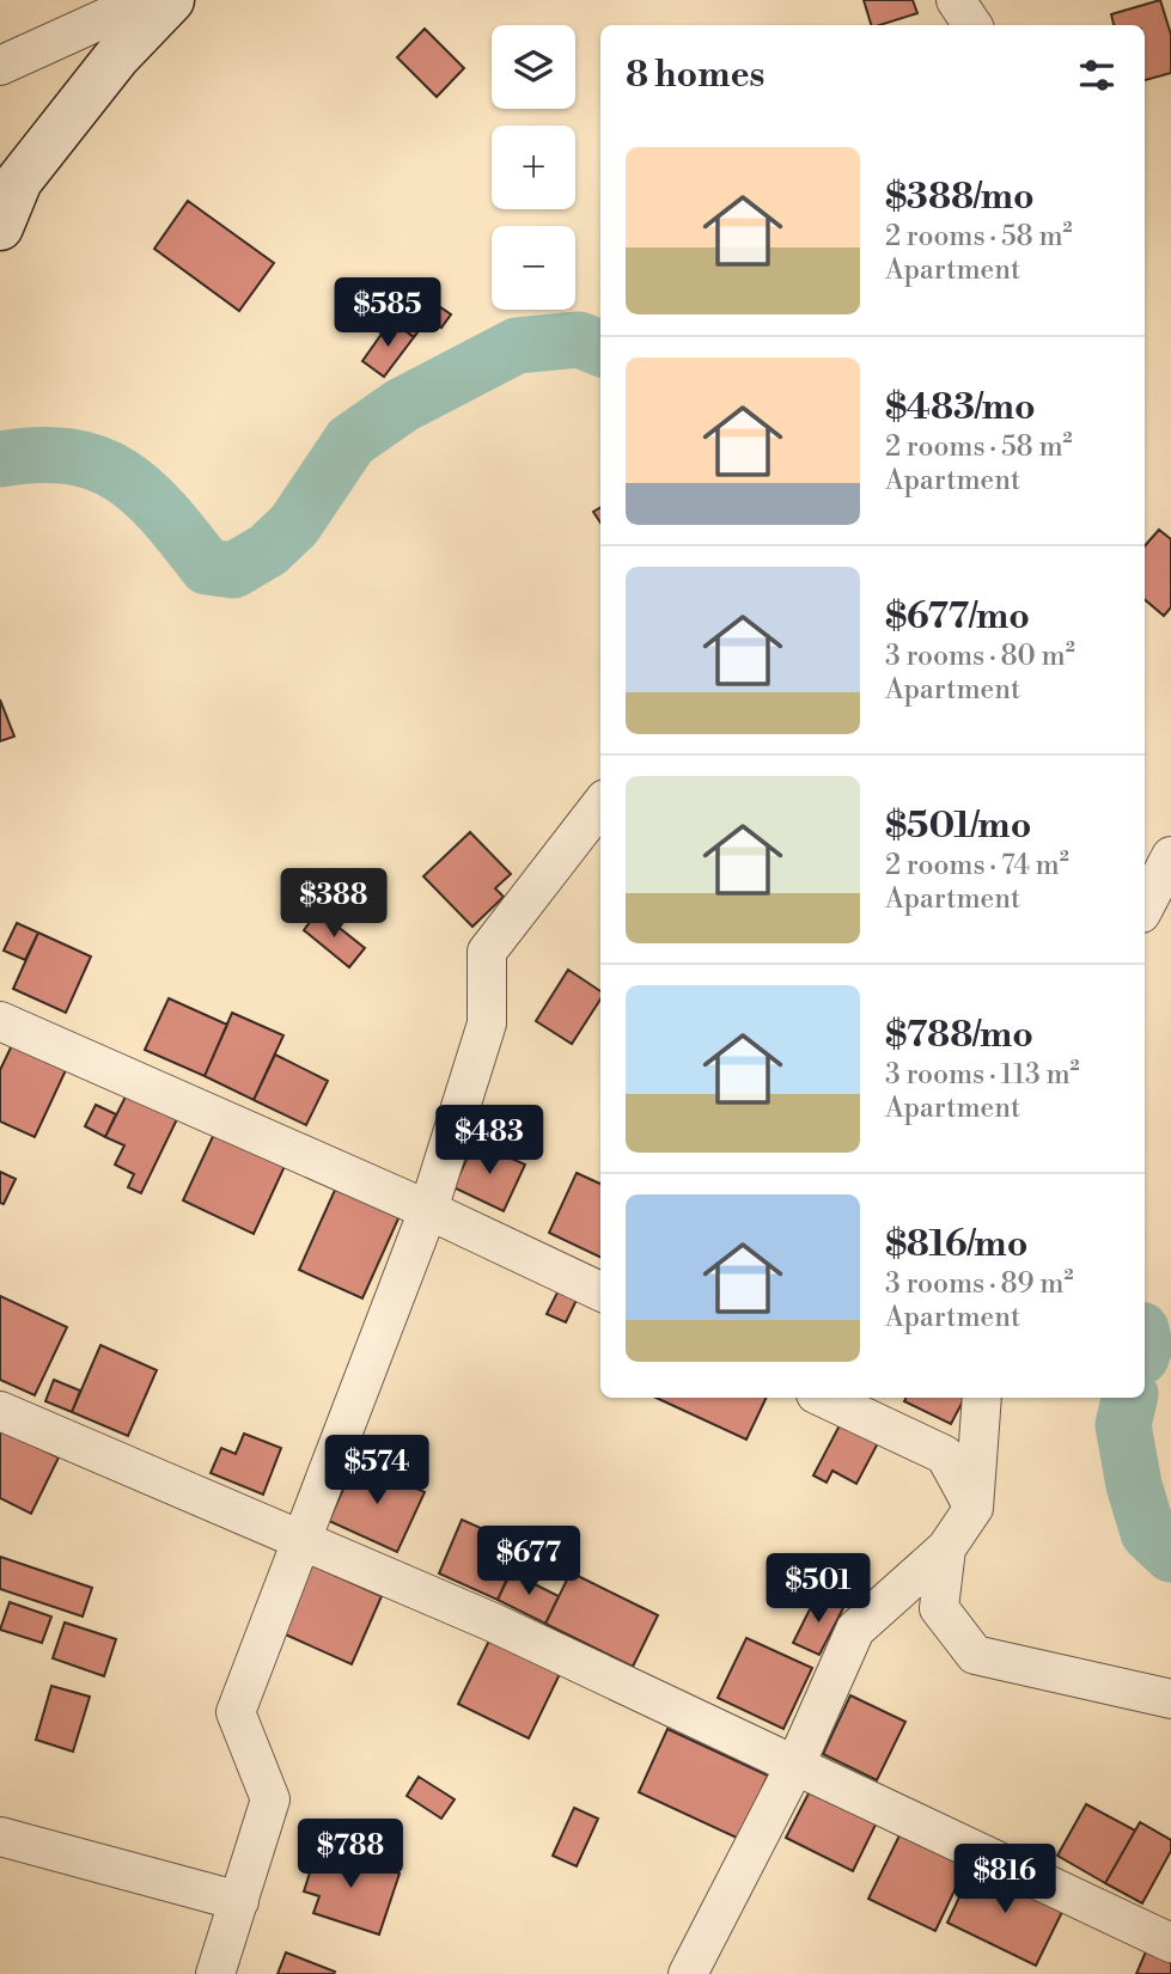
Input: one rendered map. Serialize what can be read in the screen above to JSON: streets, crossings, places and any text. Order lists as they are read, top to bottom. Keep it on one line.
{"page":{"map_buttons":["+","−"],"heading":"8 homes","list":[{"name":"$388/mo","note":"2 rooms · 58 m² · Apartment"},{"name":"$483/mo","note":"2 rooms · 58 m² · Apartment"},{"name":"$677/mo","note":"3 rooms · 80 m² · Apartment"},{"name":"$501/mo","note":"2 rooms · 74 m² · Apartment"},{"name":"$788/mo","note":"3 rooms · 113 m² · Apartment"},{"name":"$816/mo","note":"3 rooms · 89 m² · Apartment"}],"price":["$585","$388","$483","$574","$677","$501","$788","$816"]}}
